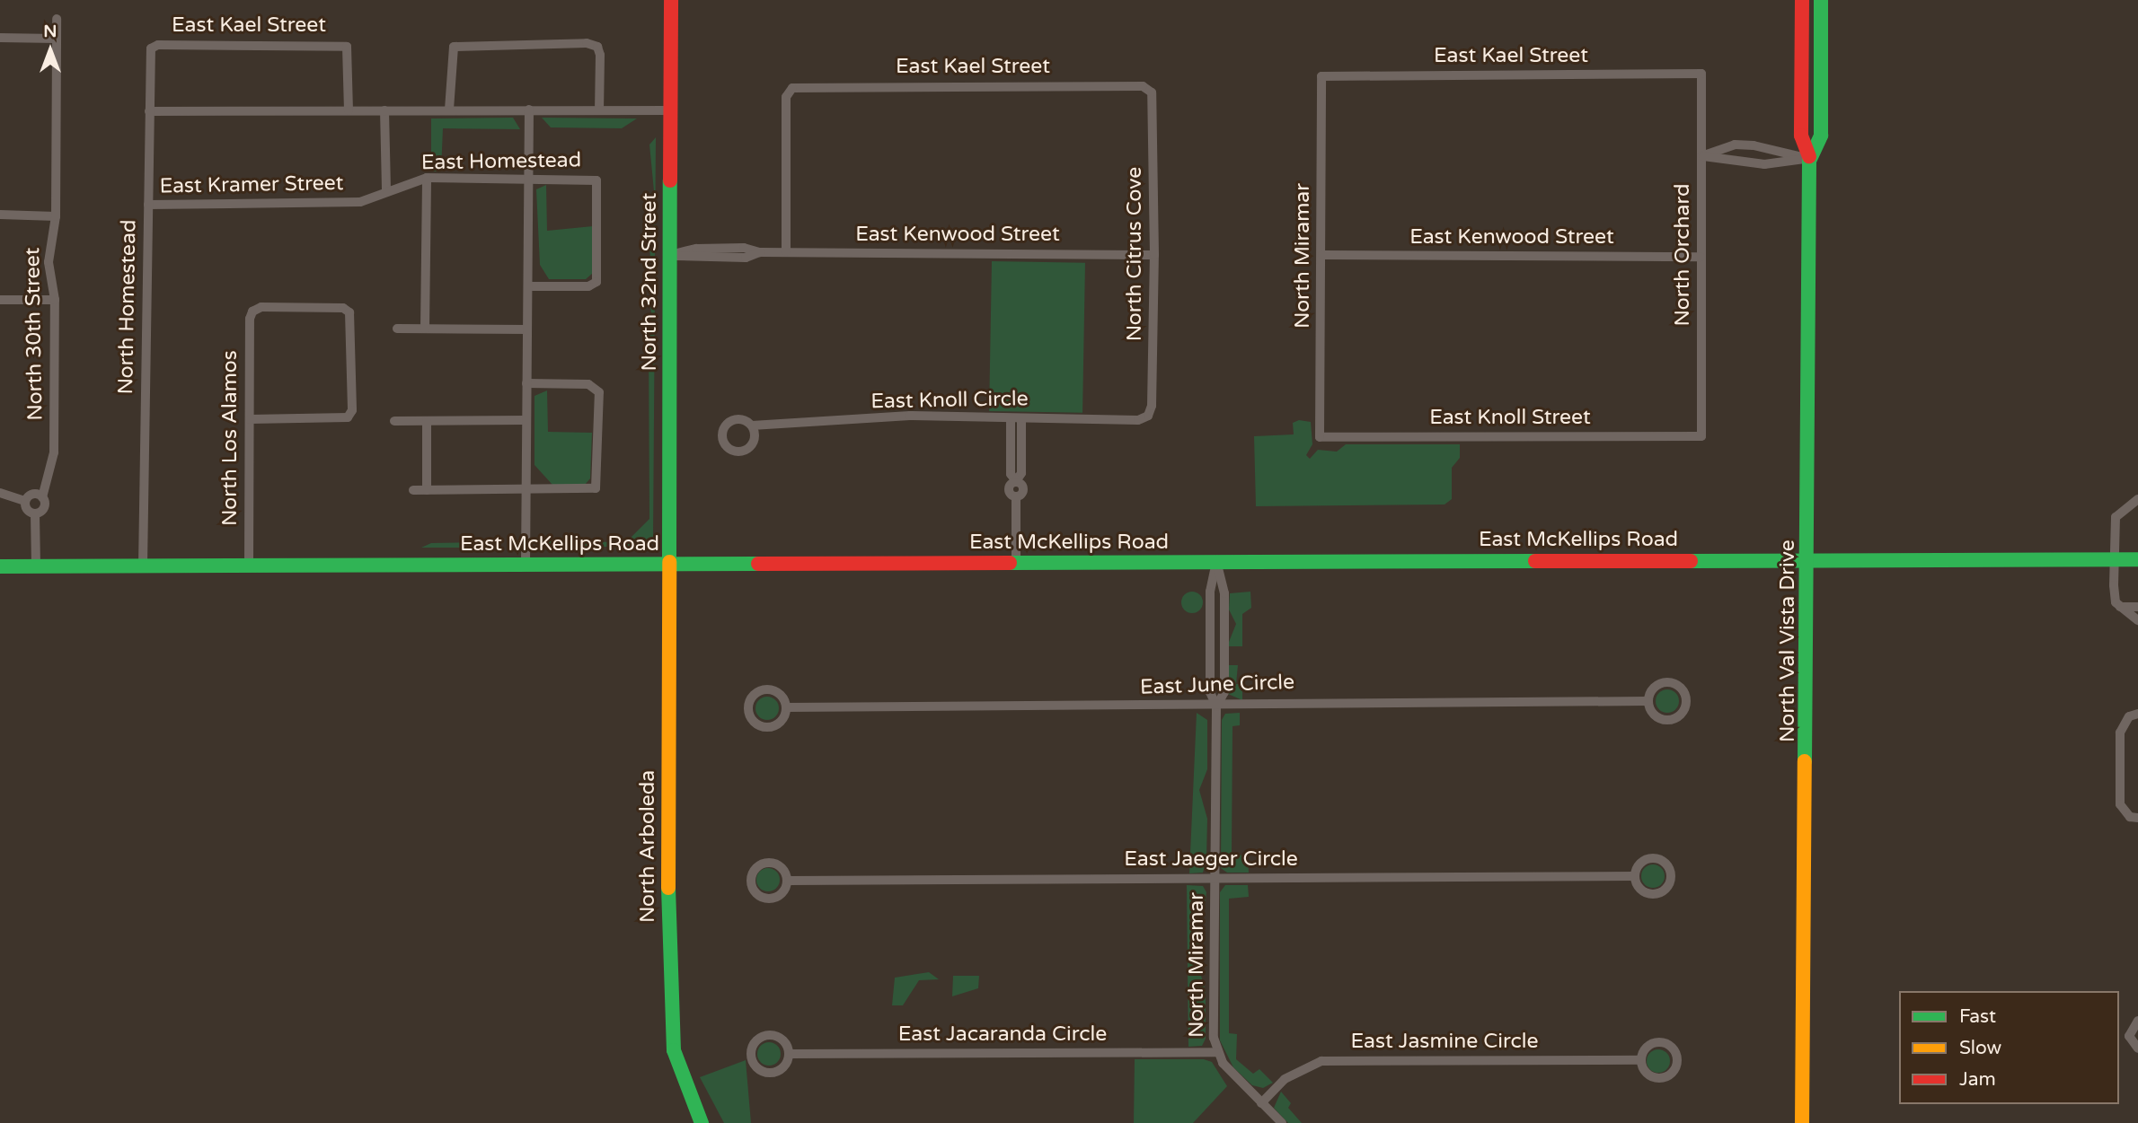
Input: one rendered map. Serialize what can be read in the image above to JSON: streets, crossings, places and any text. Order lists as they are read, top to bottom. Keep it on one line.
{"streets":{"main road":["North 32nd Street","East McKellips Road","North Val Vista Drive","North Arboleda"],"street":["East Kael Street","East Homestead","East Kramer Street","East Kenwood Street","North Citrus Cove","North Orchard","North Miramar","North Homestead","North 30th Street","East Knoll Circle","East Knoll Street","North Los Alamos","East June Circle","East Jaeger Circle","East Jacaranda Circle","East Jasmine Circle"]},"crossings":[["East Kael Street","East Kenwood Street"],["East Kael Street","North Citrus Cove"],["East Kael Street","North Orchard"],["East Kael Street","North Miramar"],["East Kael Street","North Homestead"],["East Homestead","East Kramer Street"],["East Kramer Street","North Homestead"],["East Kenwood Street","North Citrus Cove"],["East Kenwood Street","North Orchard"],["East Kenwood Street","North Miramar"],["East Kenwood Street","North 32nd Street"],["North Citrus Cove","East Knoll Circle"],["North Orchard","East Knoll Street"],["North Miramar","East Knoll Street"],["North Miramar","East McKellips Road"],["North Miramar","East June Circle"],["North Miramar","East Jaeger Circle"],["North Miramar","East Jacaranda Circle"],["North Miramar","East Jasmine Circle"],["North 32nd Street","East McKellips Road"],["North 32nd Street","North Arboleda"],["North Homestead","East McKellips Road"],["North Los Alamos","East McKellips Road"],["East McKellips Road","North Val Vista Drive"],["East McKellips Road","North Arboleda"]],"legend":["Fast","Slow","Jam"],"north":"top"}
